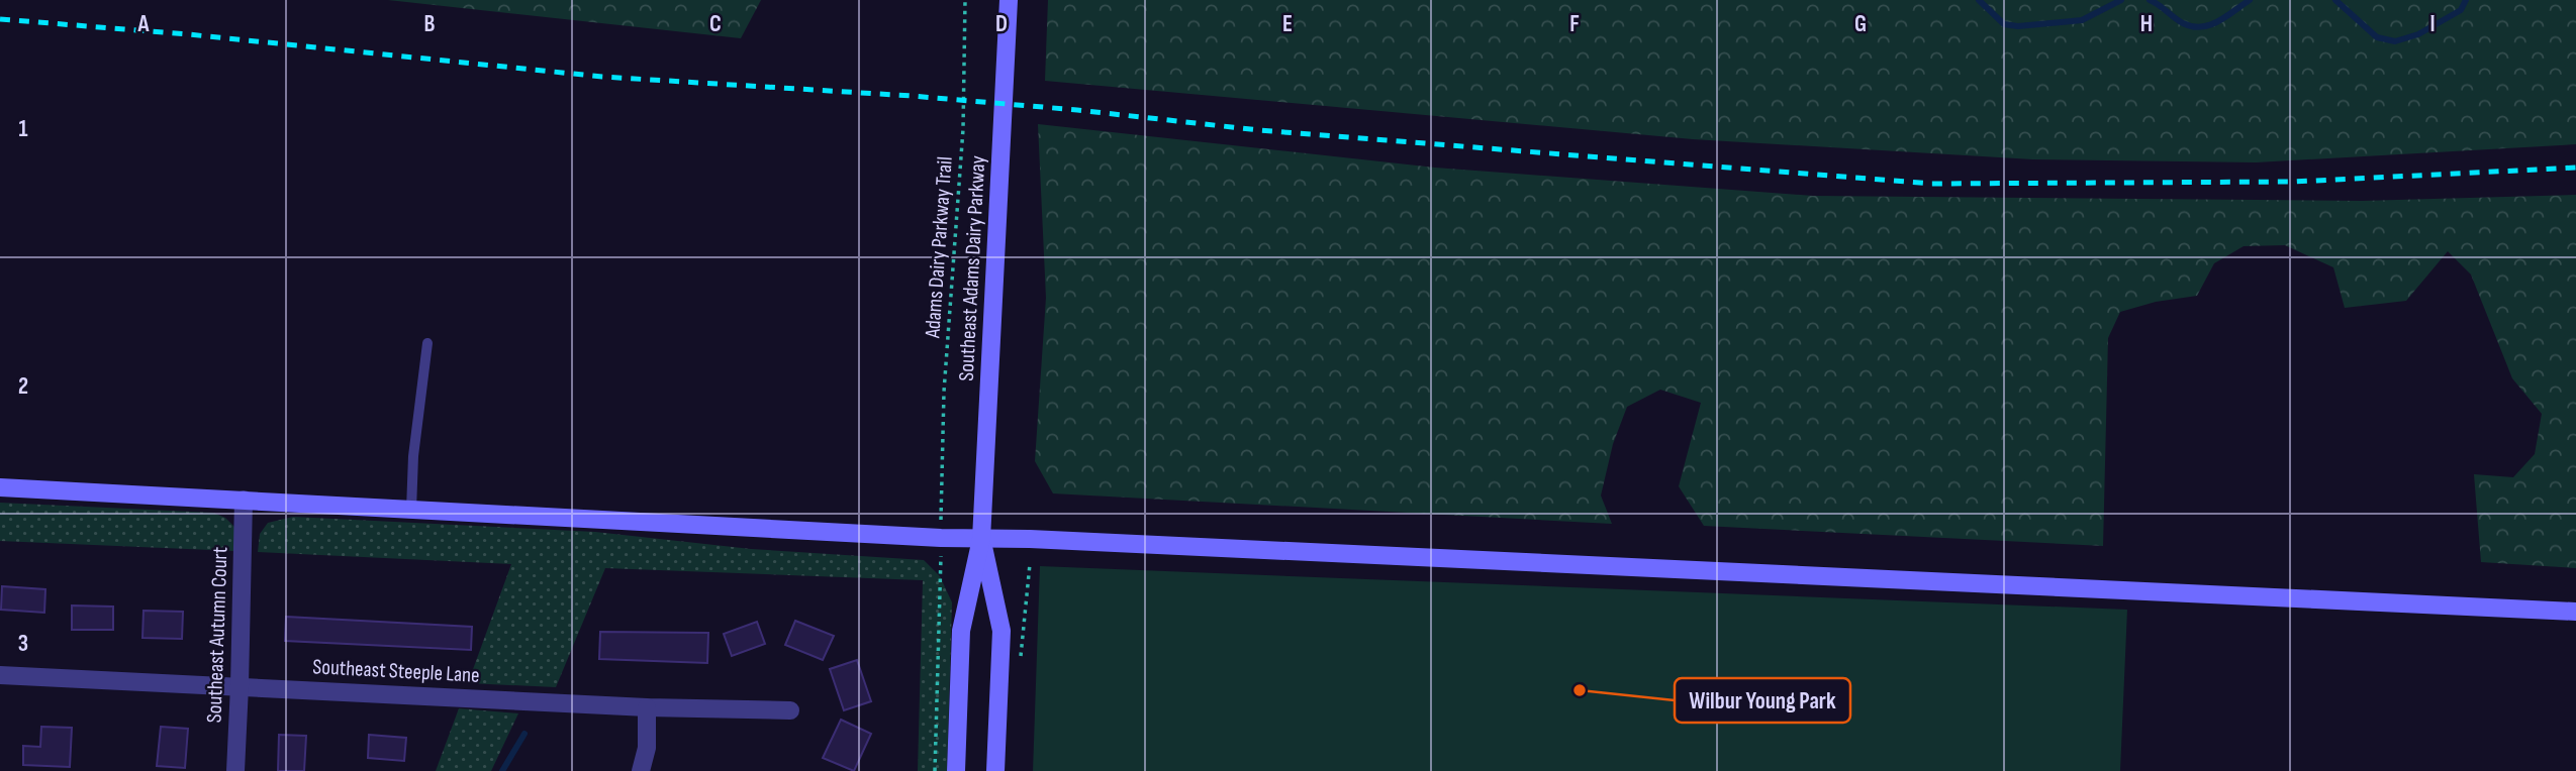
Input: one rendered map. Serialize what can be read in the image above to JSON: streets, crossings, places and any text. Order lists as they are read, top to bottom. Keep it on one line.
{"streets":{"main road":["Southeast Adams Dairy Parkway"],"street":["Southeast Autumn Court","Southeast Steeple Lane"],"path":["Adams Dairy Parkway Trail"]},"crossings":[["Southeast Autumn Court","Southeast Steeple Lane"]],"places":["Wilbur Young Park"],"grid":{"columns":["A","B","C","D","E","F","G","H","I"],"rows":["1","2","3"]}}
